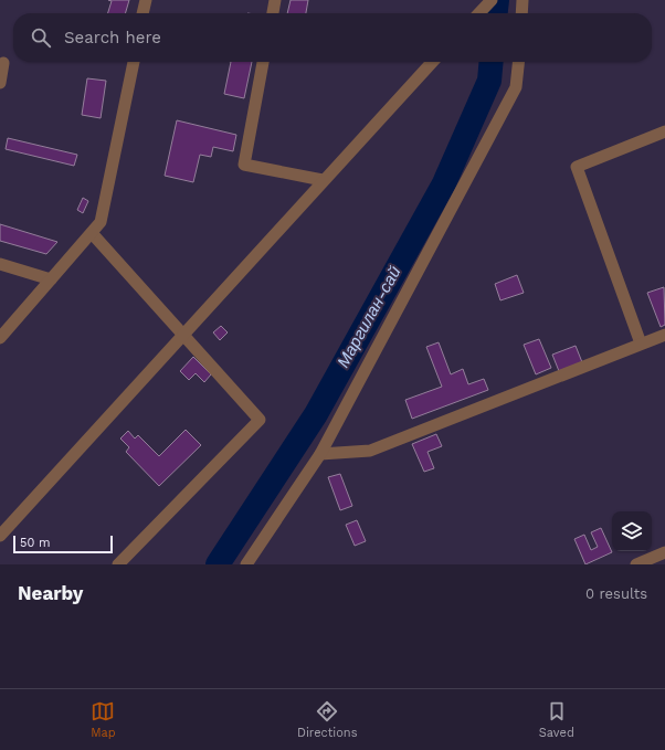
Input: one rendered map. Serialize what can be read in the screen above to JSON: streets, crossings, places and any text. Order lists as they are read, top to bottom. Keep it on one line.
{"water":["Маргилан-сай"],"scale_bar":"50 m","page":{"search":"Search here","scale":"50 m","heading":["Nearby","0 results"],"nav":["Map","Directions","Saved"]}}
